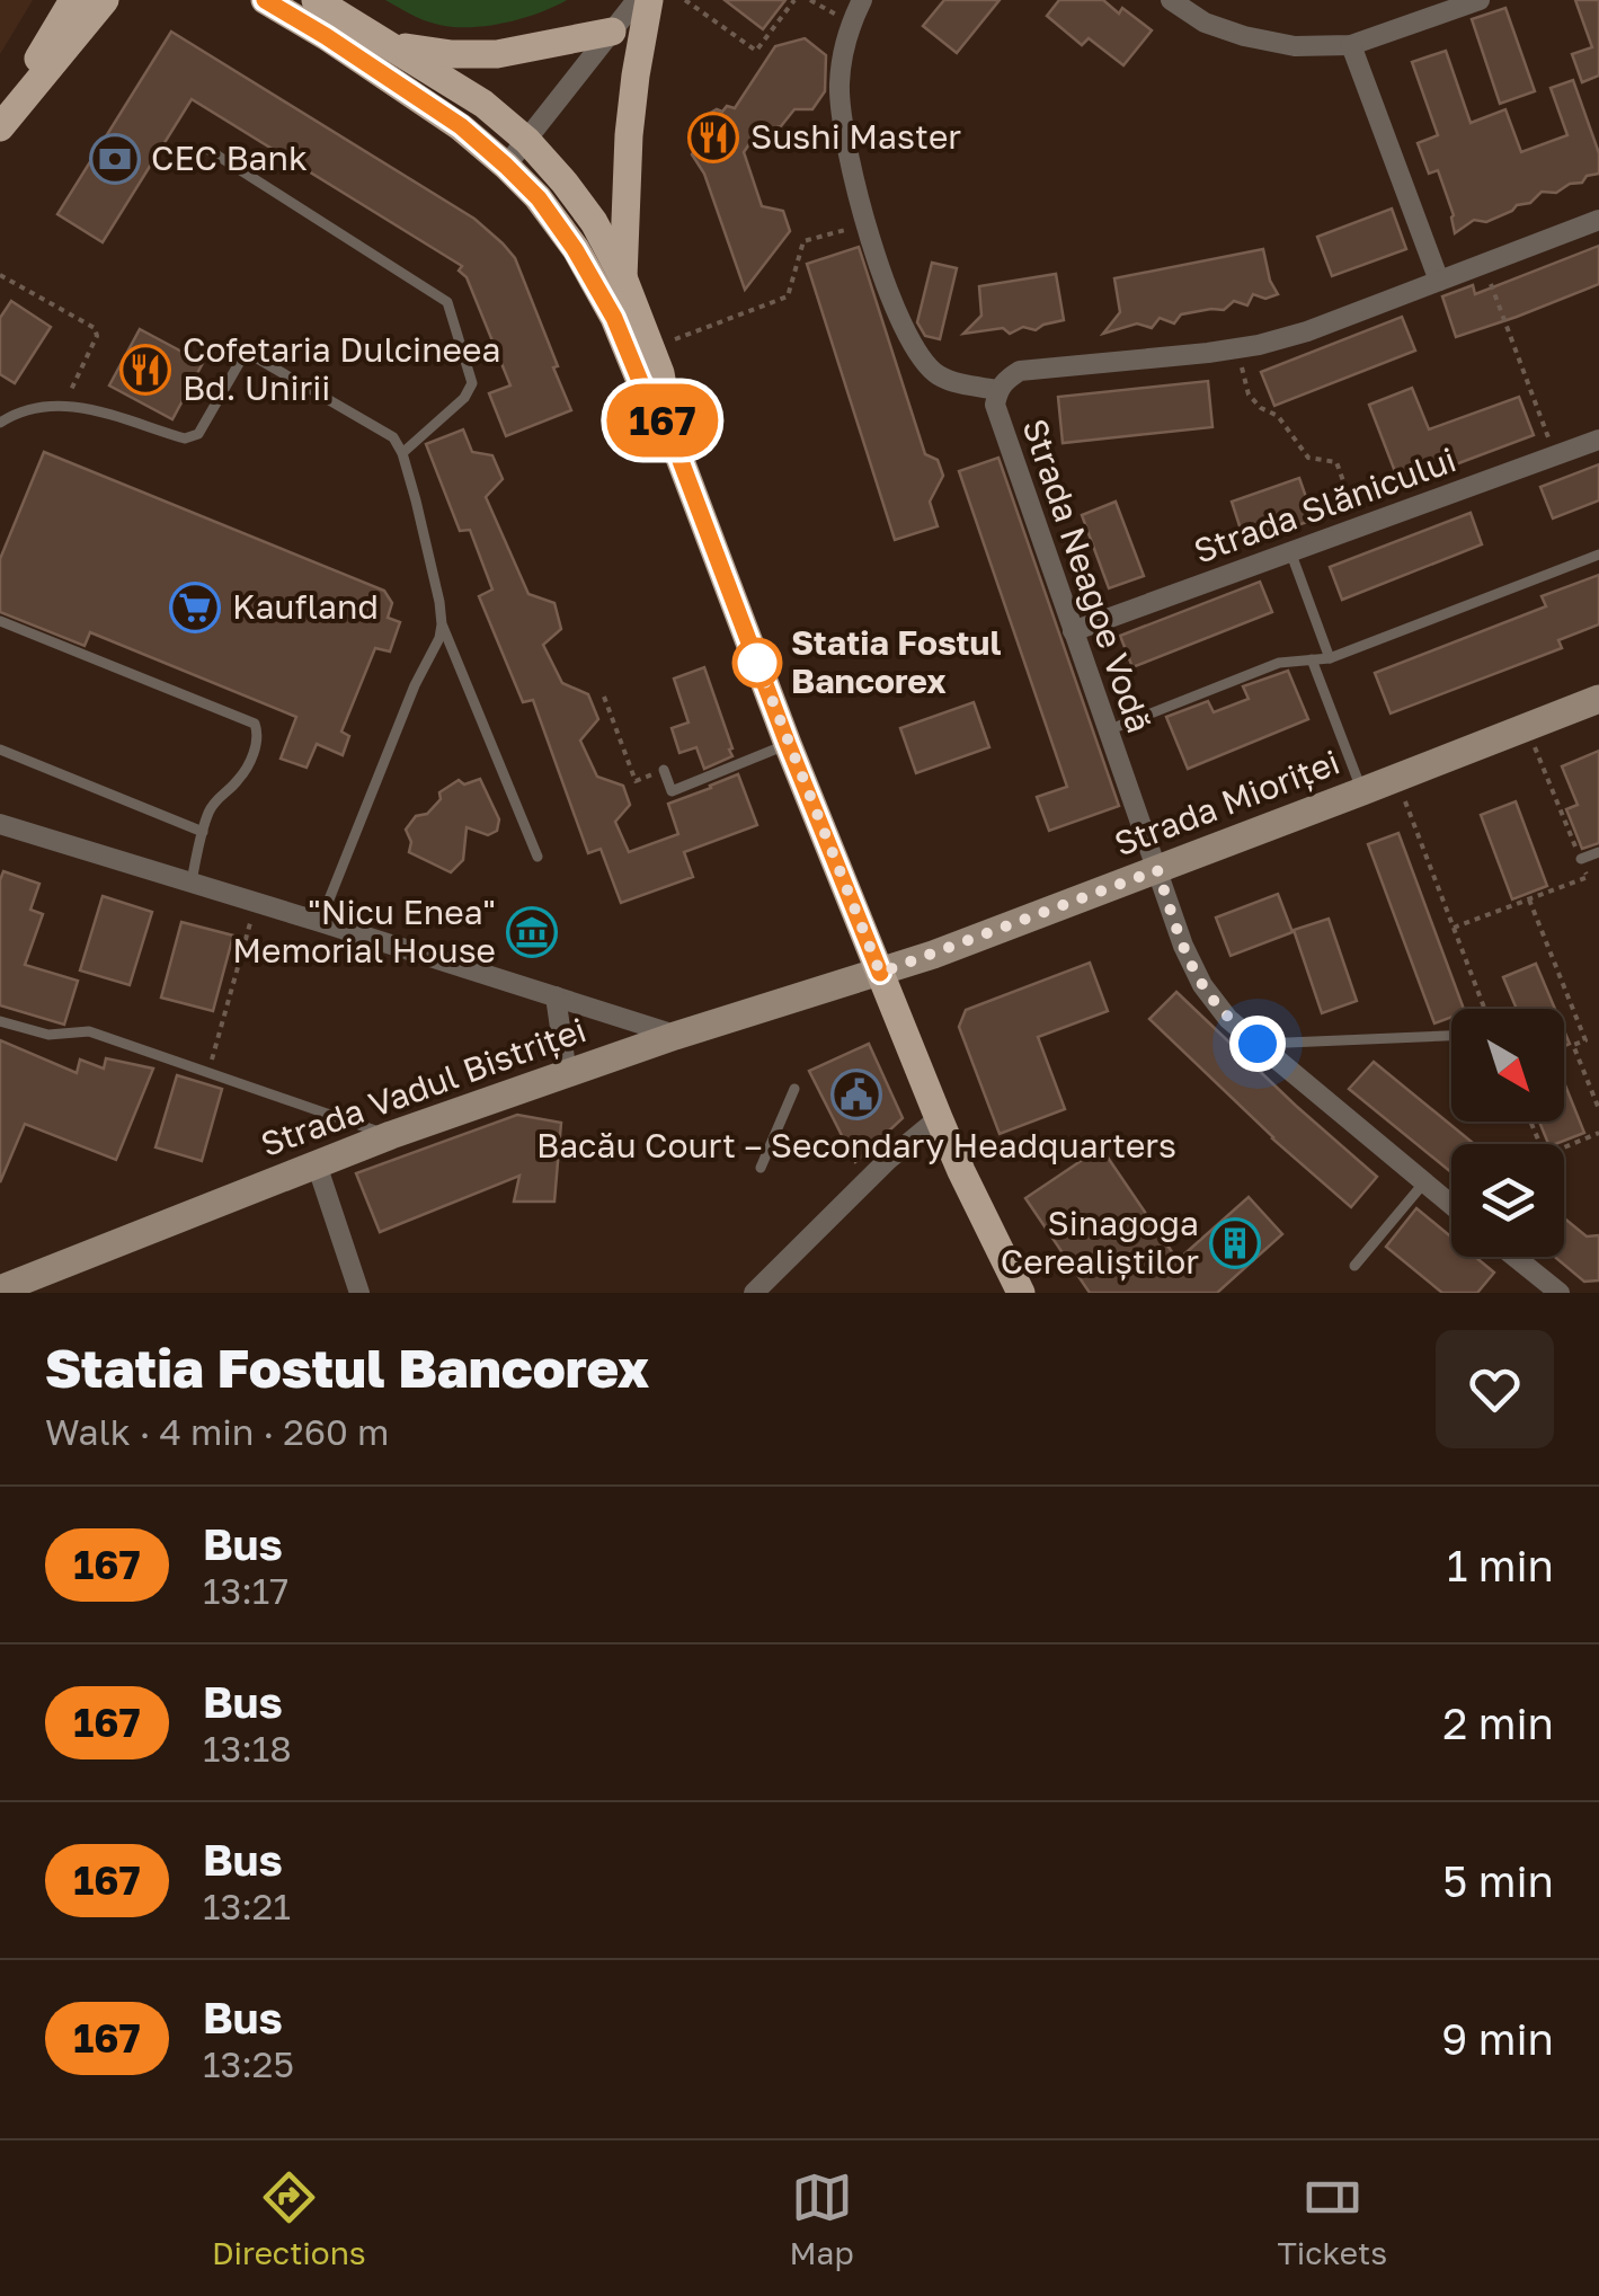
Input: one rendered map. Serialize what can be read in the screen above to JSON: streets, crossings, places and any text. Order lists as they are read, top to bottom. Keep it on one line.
{"streets":{"main road":["Strada Mioriței","Strada Vadul Bistriței"],"street":["Strada Slănicului","Strada Neagoe Vodă"]},"crossings":[["Strada Slănicului","Strada Neagoe Vodă"],["Strada Neagoe Vodă","Strada Mioriței"],["Strada Mioriței","Strada Vadul Bistriței"]],"places":{"restaurant":["Sushi Master","Cofetaria Dulcineea Bd. Unirii"],"bank":["CEC Bank"],"supermarket":["Kaufland"],"other":["Statia Fostul Bancorex"],"museum":["\"Nicu Enea\" Memorial House"],"public building":["Bacău Court – Secondary Headquarters"],"building":["Sinagoga Cerealiștilor"]},"lines":["bus line 167"],"north":"bottom right","page":{"on_map":"167","heading":["Statia Fostul Bancorex","Walk · 4 min · 260 m"],"list":[{"mark":"167","name":"Bus","note":"13:17","value":"1 min"},{"mark":"167","name":"Bus","note":"13:18","value":"2 min"},{"mark":"167","name":"Bus","note":"13:21","value":"5 min"},{"mark":"167","name":"Bus","note":"13:25","value":"9 min"}],"tabs":["Directions","Map","Tickets"]}}
